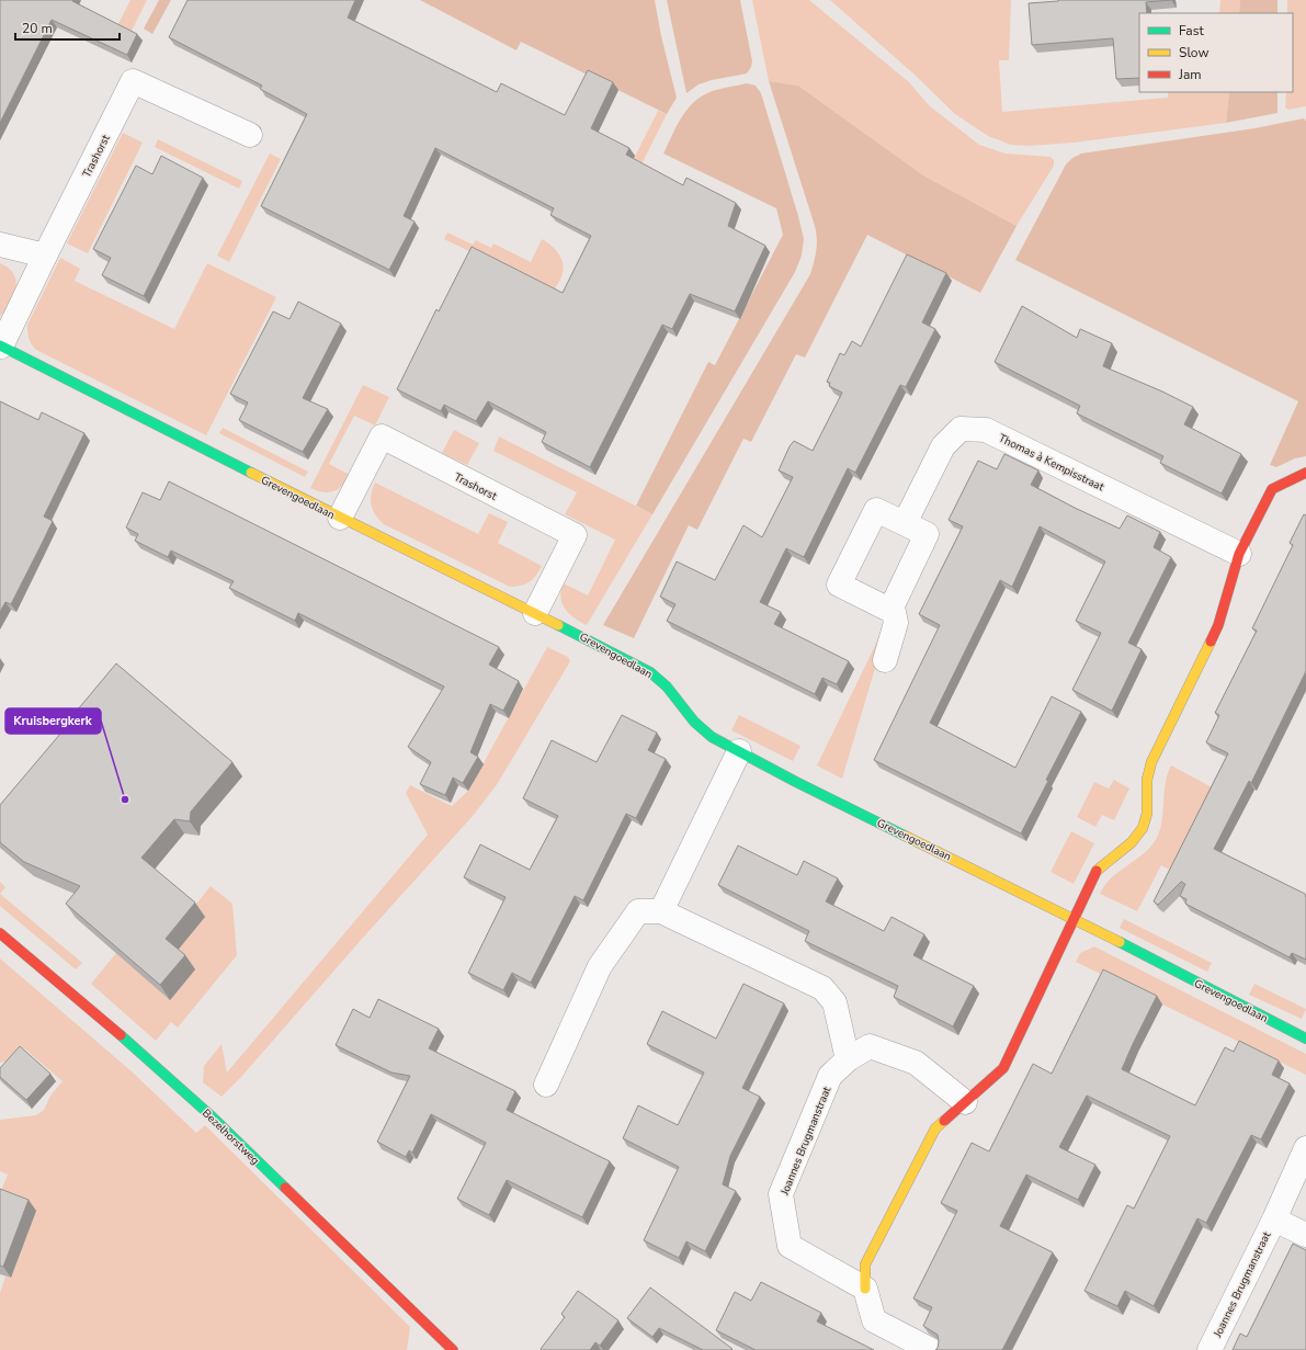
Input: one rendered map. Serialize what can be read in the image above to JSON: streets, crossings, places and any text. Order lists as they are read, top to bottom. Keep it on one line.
{"streets":{"street":["Trashorst","Thomas à Kempisstraat","Grevengoedlaan","Bezelhorstweg","Joannes Brugmanstraat"]},"crossings":[["Trashorst","Grevengoedlaan"]],"places":["Kruisbergkerk"],"legend":["Fast","Slow","Jam"],"scale_bar":"20 m"}
